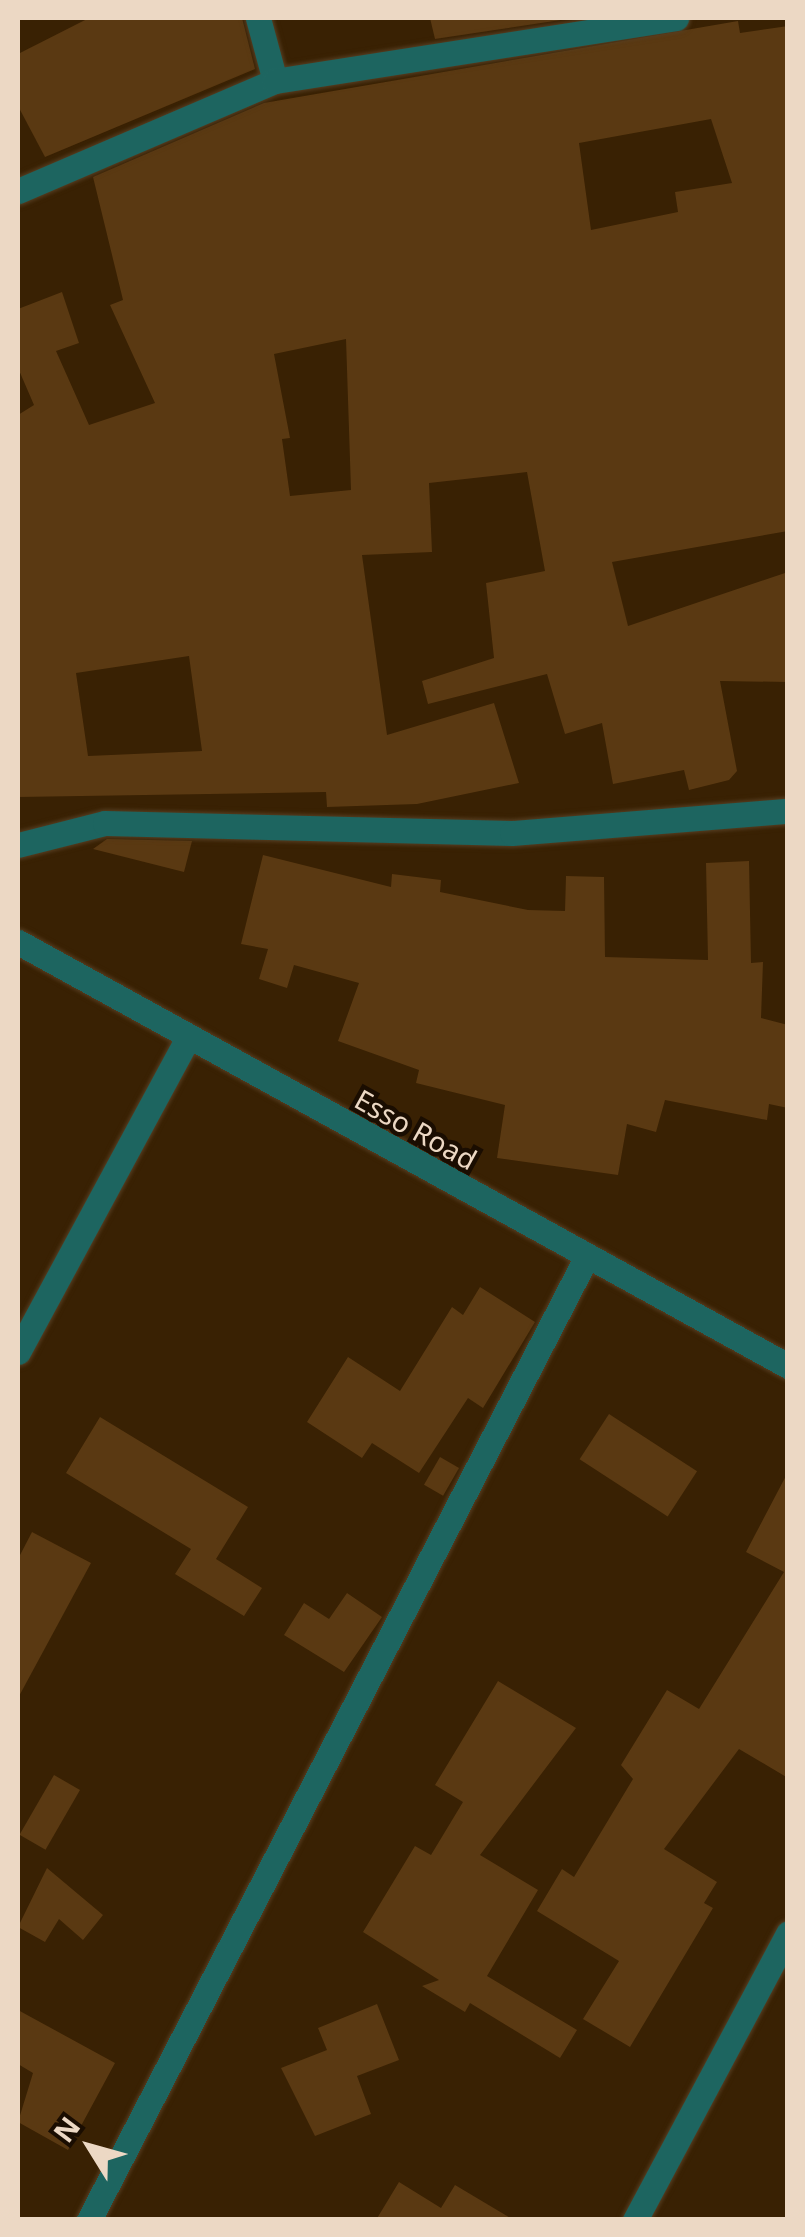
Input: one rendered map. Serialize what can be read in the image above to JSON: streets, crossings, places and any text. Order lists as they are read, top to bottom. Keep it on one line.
{"streets":{"street":["Esso Road"]},"north":"top left"}
